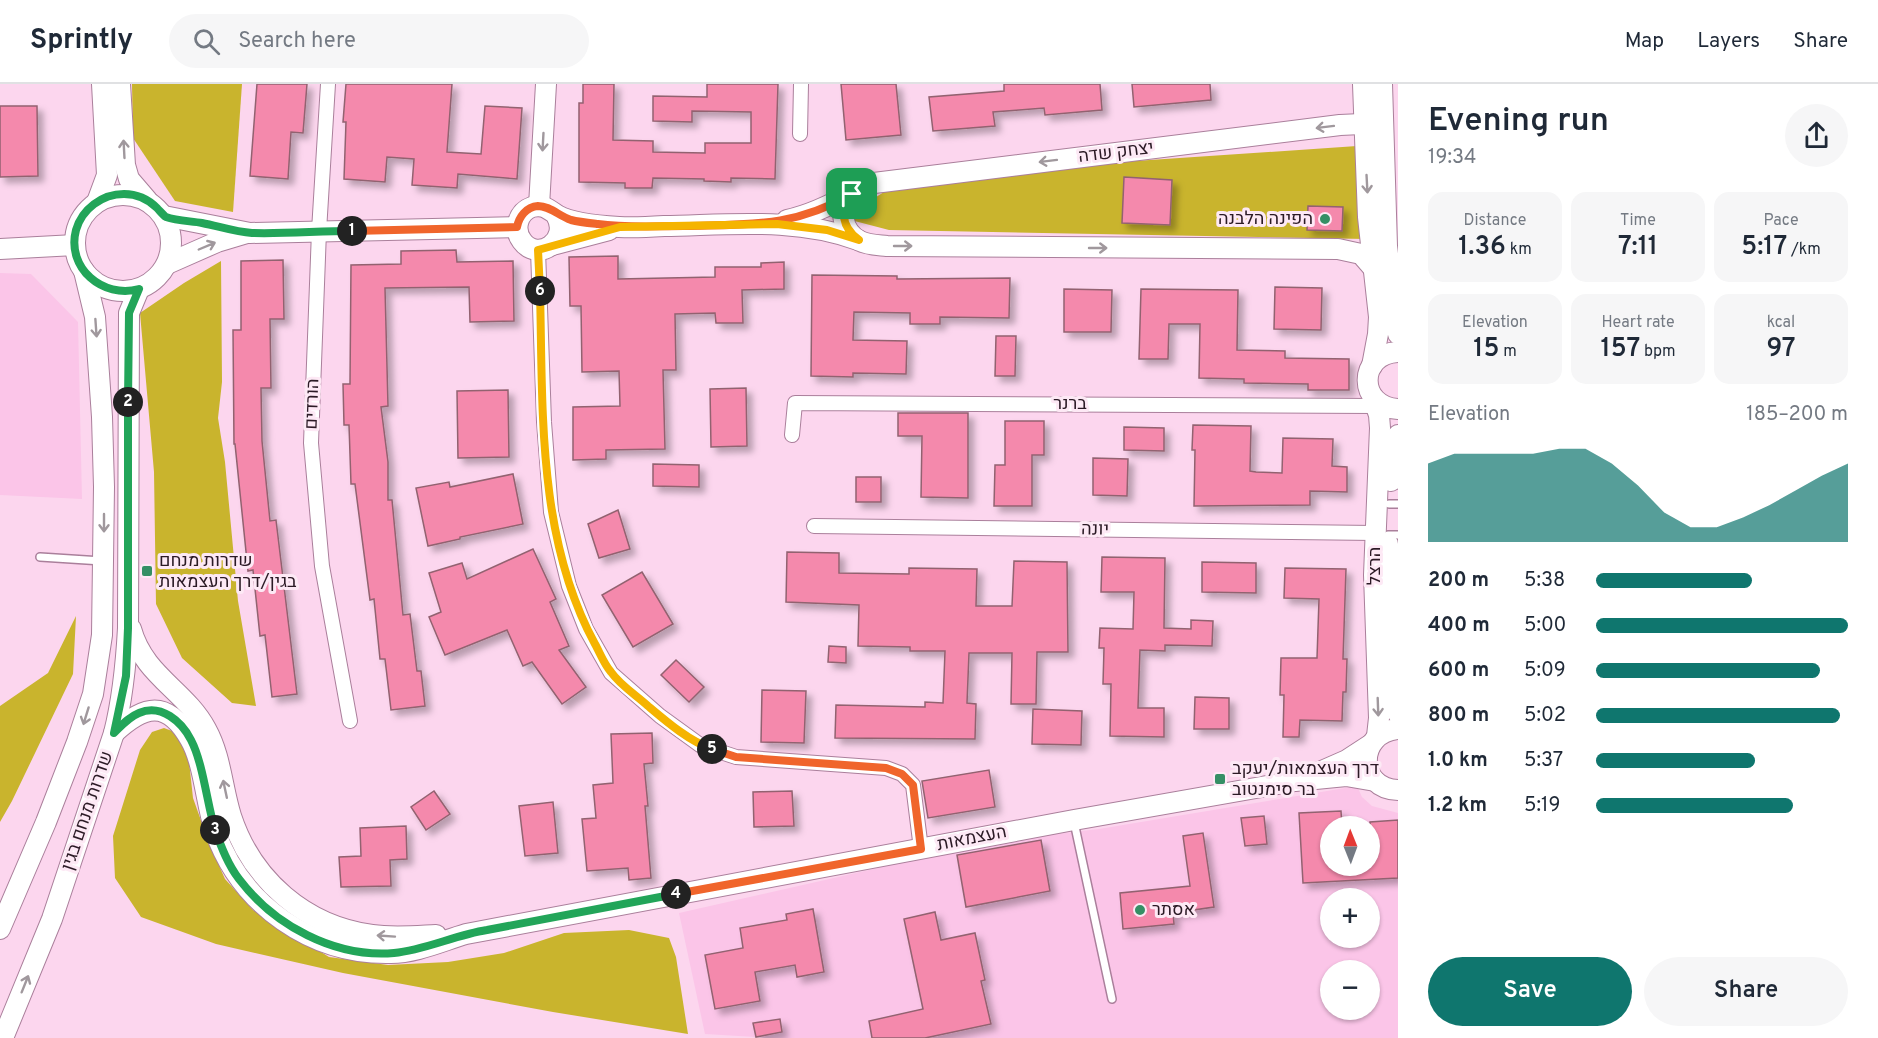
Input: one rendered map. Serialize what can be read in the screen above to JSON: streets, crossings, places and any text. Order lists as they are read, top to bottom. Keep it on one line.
{"streets":{"street":["יצחק שדה","הורדים","ברנר","יונה","הרצל","שדרות מנחם בגין","העצמאות"]},"crossings":[["ברנר","הרצל"],["יונה","הרצל"],["הרצל","העצמאות"],["שדרות מנחם בגין","העצמאות"]],"places":{"other":["הפינה הלבנה","אסתר"],"transit":["שדרות מנחם בגין/דרך העצמאות","דרך העצמאות/יעקב בר סימנטוב"]},"north":"top","page":{"header":"Sprintly","search":"Search here","nav":["Map","Layers","Share"],"heading":["Evening run","19:34"],"stats":[["Distance","1.36 km"],["Time","7:11"],["Pace","5:17 /km"],["Elevation","15 m"],["Heart rate","157 bpm"],["kcal","97"]],"pins":["1","6","2","5","3","4"],"chart":["Elevation","185–200 m"],"list":[{"name":"200 m","note":"5:38"},{"name":"400 m","note":"5:00"},{"name":"600 m","note":"5:09"},{"name":"800 m","note":"5:02"},{"name":"1.0 km","note":"5:37"},{"name":"1.2 km","note":"5:19"}],"map_buttons":["+","−"],"buttons":["Save","Share"]}}
